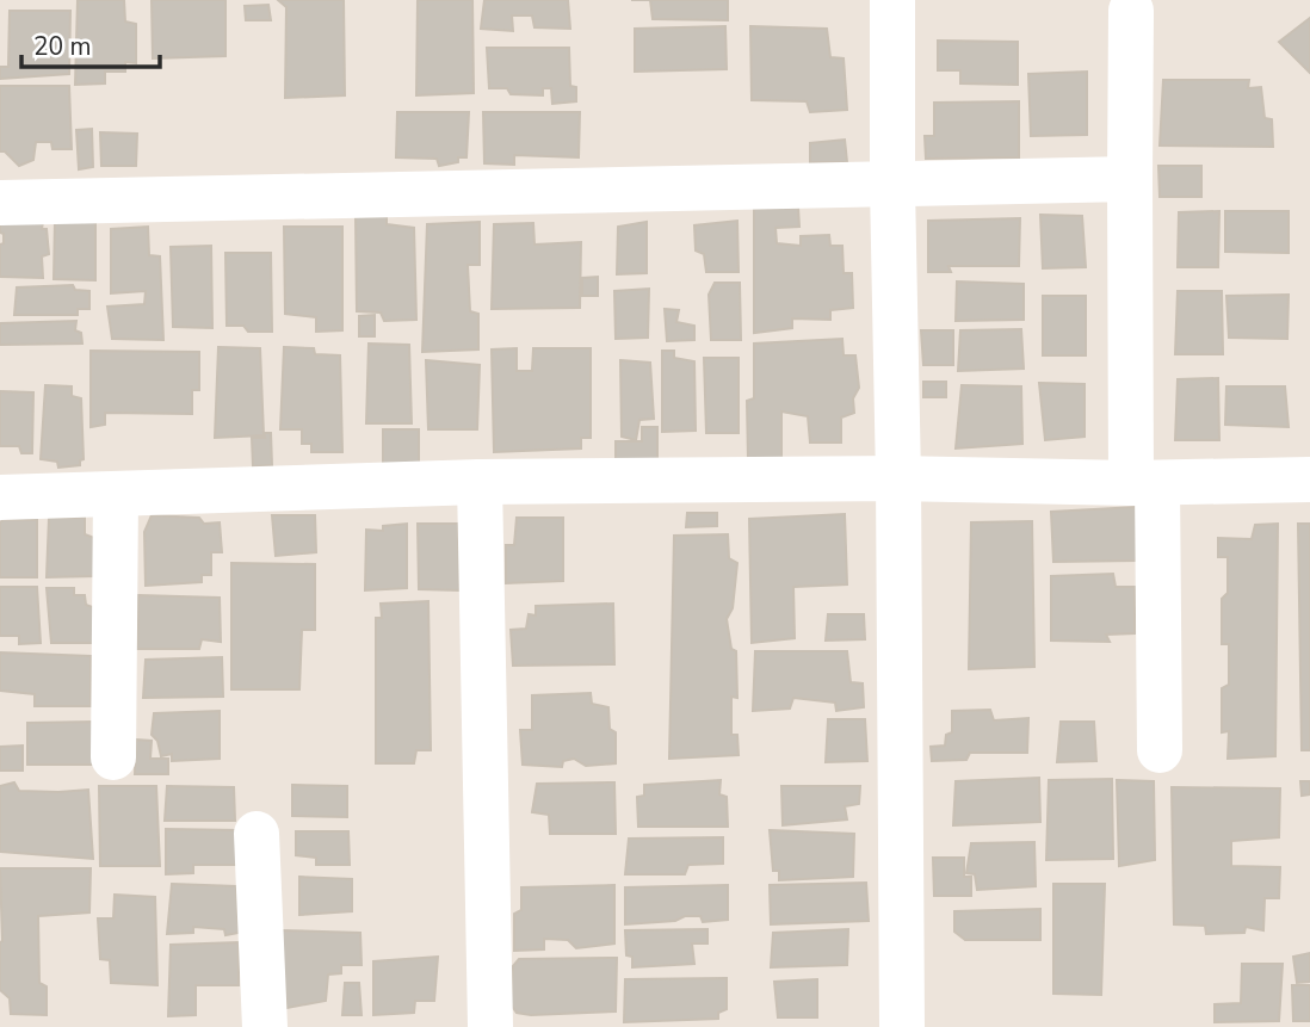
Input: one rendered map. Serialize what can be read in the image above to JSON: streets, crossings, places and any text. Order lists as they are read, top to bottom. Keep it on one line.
{"scale_bar":"20 m"}
